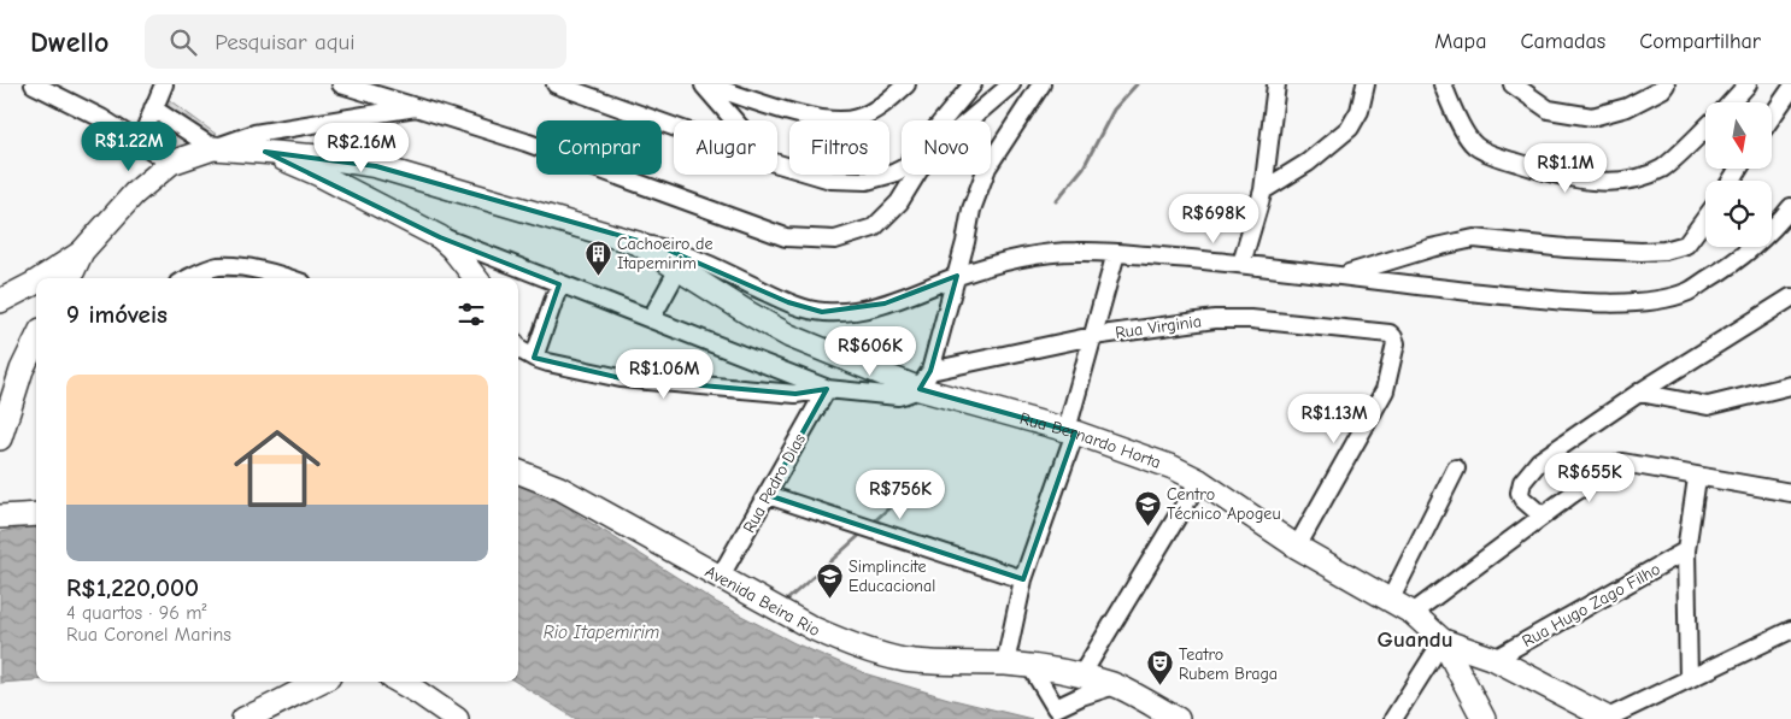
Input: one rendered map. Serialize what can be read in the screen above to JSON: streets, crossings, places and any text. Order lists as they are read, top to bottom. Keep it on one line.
{"streets":{"main road":["Rua Bernardo Horta","Avenida Beira Rio"],"street":["Rua Virginia","Rua Pedro Dias","Rua Hugo Zago Filho"]},"crossings":[["Rua Virginia","Rua Bernardo Horta"],["Rua Virginia","Rua Pedro Dias"],["Rua Pedro Dias","Avenida Beira Rio"]],"districts":["Guandu"],"water":["Rio Itapemirim"],"places":{"building":["Cachoeiro de Itapemirim"],"school or university":["Centro Técnico Apogeu","Simplincite Educacional"],"theatre":["Teatro Rubem Braga"]},"north":"bottom","page":{"header":"Dwello","search":"Pesquisar aqui","nav":["Mapa","Camadas","Compartilhar"],"chip":["Comprar","Alugar","Filtros","Novo"],"price":["R$1.22M","R$2.16M","R$1.1M","R$698K","R$606K","R$1.06M","R$1.13M","R$655K","R$756K"],"heading":"9 imóveis","list":[{"name":"R$1,220,000","note":"4 quartos · 96 m² · Rua Coronel Marins"}]}}
